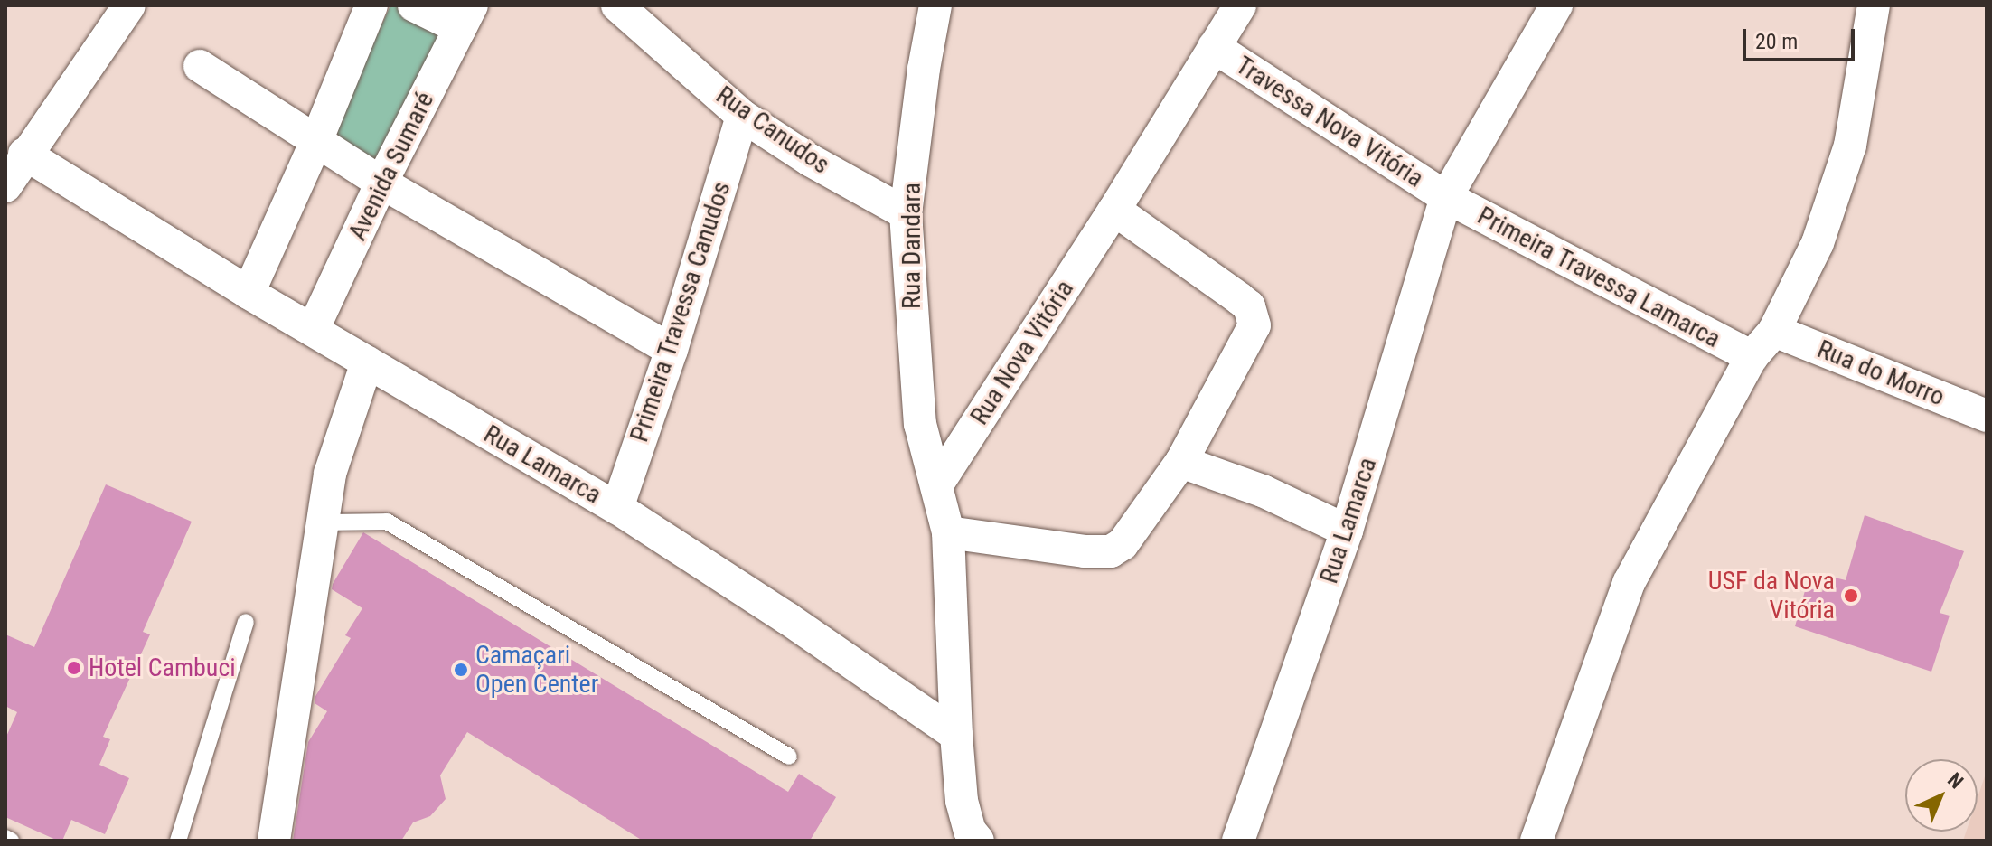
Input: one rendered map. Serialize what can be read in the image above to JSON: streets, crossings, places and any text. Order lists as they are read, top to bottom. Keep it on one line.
{"streets":{"street":["Travessa Nova Vitória","Rua Canudos","Avenida Sumaré","Rua Dandara","Primeira Travessa Lamarca","Primeira Travessa Canudos","Rua Nova Vitória","Rua do Morro","Rua Lamarca"]},"crossings":[["Travessa Nova Vitória","Primeira Travessa Lamarca"],["Travessa Nova Vitória","Rua Nova Vitória"],["Travessa Nova Vitória","Rua Lamarca"],["Rua Canudos","Rua Dandara"],["Rua Canudos","Primeira Travessa Canudos"],["Avenida Sumaré","Rua Lamarca"],["Rua Dandara","Rua Nova Vitória"],["Primeira Travessa Lamarca","Rua Lamarca"],["Primeira Travessa Canudos","Rua Lamarca"]],"places":["USF da Nova Vitória","Hotel Cambuci","Camaçari Open Center"],"scale_bar":"20 m","north":"top right"}
